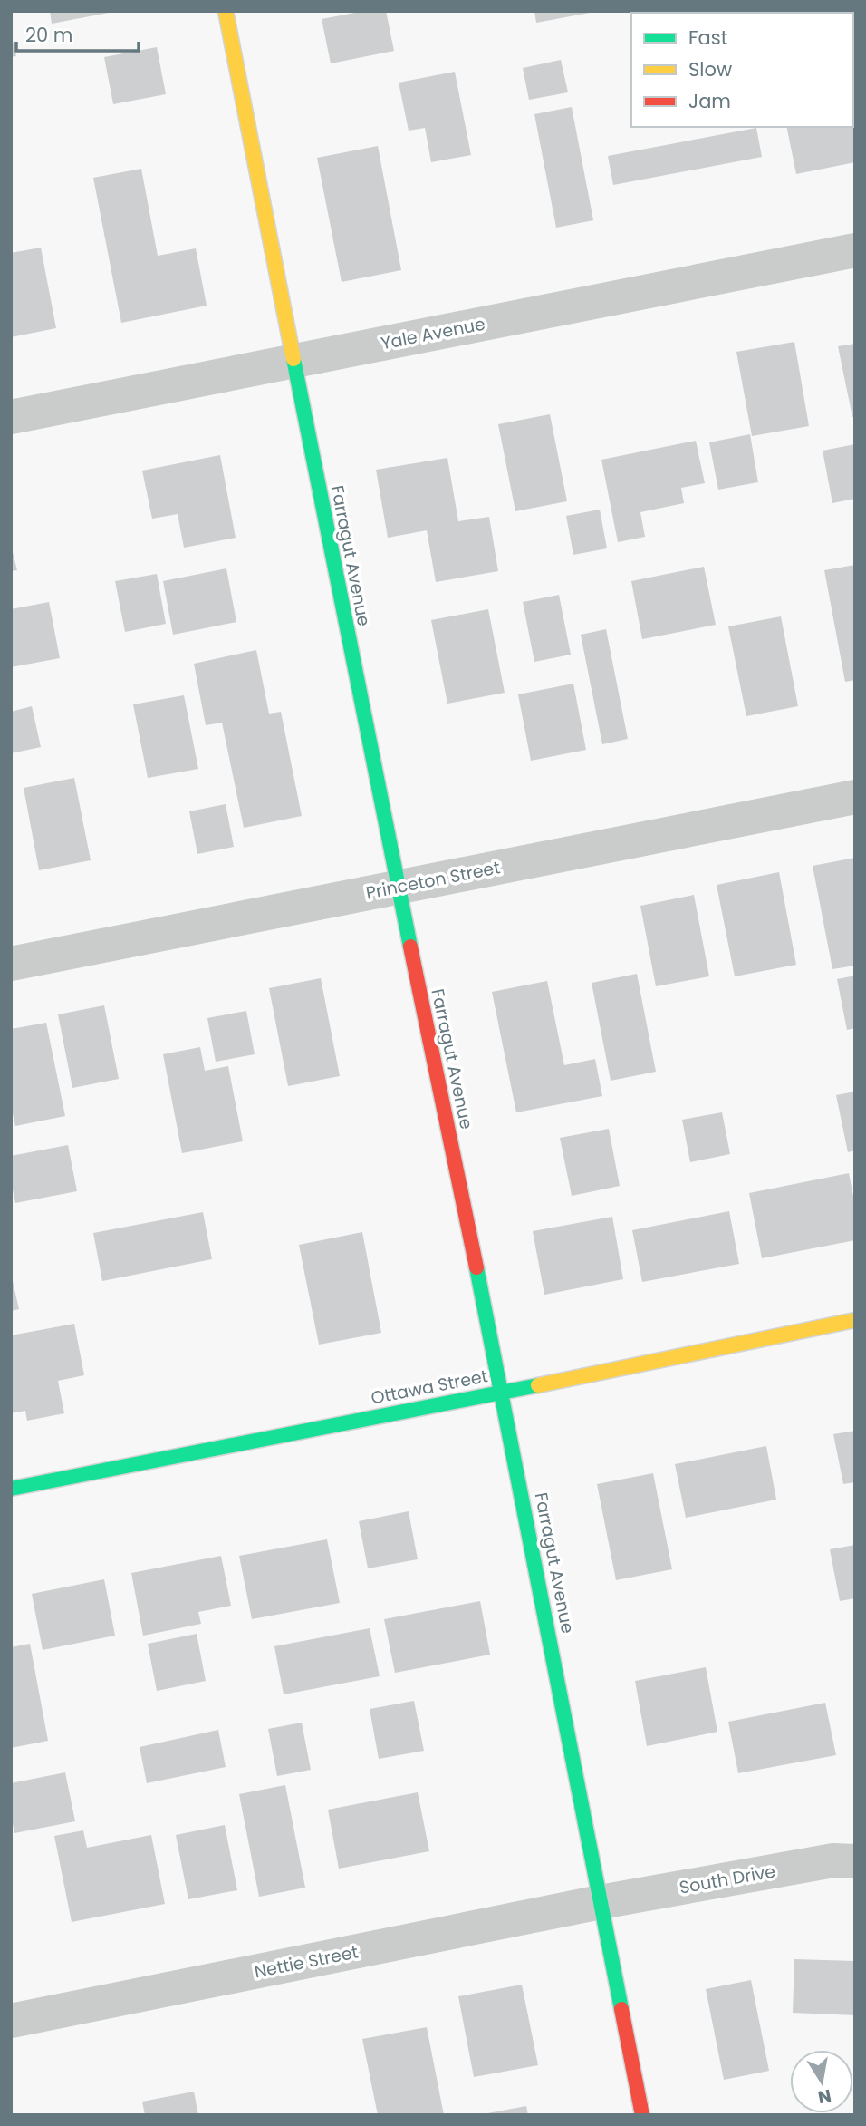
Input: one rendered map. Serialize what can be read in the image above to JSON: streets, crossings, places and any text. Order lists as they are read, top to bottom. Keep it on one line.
{"streets":{"street":["Yale Avenue","Farragut Avenue","Princeton Street","Ottawa Street","South Drive","Nettie Street"]},"crossings":[["Yale Avenue","Farragut Avenue"],["Farragut Avenue","Princeton Street"],["Farragut Avenue","Ottawa Street"],["Farragut Avenue","South Drive"],["Farragut Avenue","Nettie Street"],["South Drive","Nettie Street"]],"legend":["Fast","Slow","Jam"],"scale_bar":"20 m","north":"bottom"}
